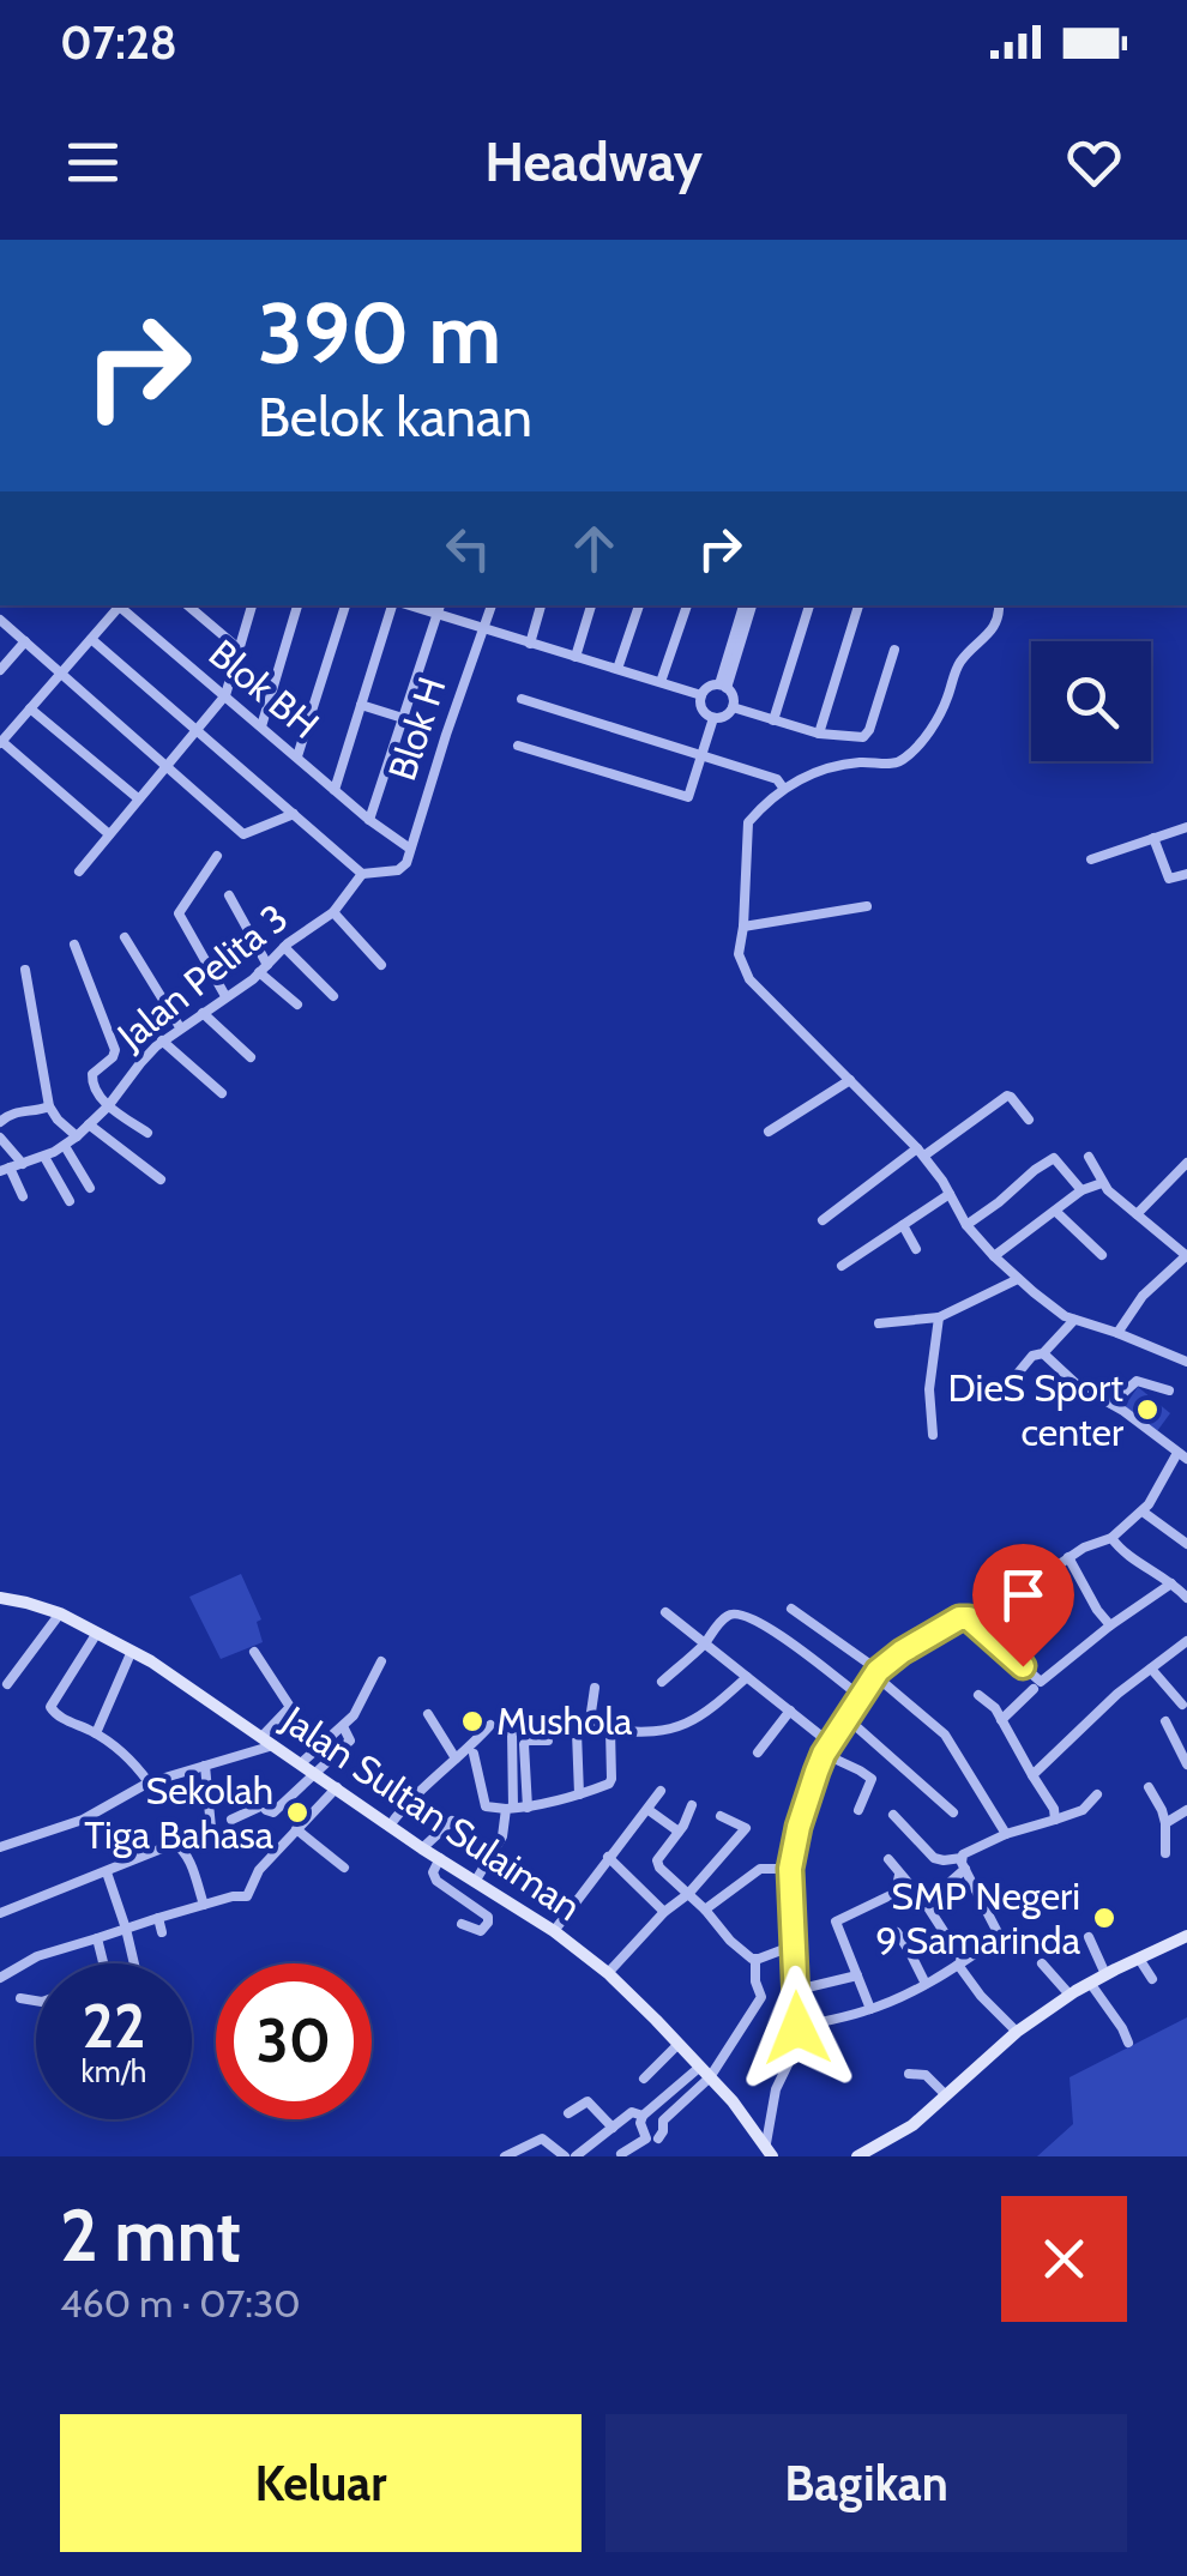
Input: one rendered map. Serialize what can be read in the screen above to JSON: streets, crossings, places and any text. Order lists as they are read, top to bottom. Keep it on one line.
{"streets":{"main road":["Jalan Sultan Sulaiman"],"street":["Blok BH","Blok H","Jalan Pelita 3"]},"crossings":[["Blok BH","Blok H"]],"places":["DieS Sport center","Mushola","Sekolah Tiga Bahasa","SMP Negeri 9 Samarinda"],"page":{"status":"07:28","header":"Headway","turn":["390 m","Belok kanan"],"speed":"22 km/h","limit":"30","heading":["2 mnt","460 m · 07:30"],"buttons":["Keluar","Bagikan"]}}
